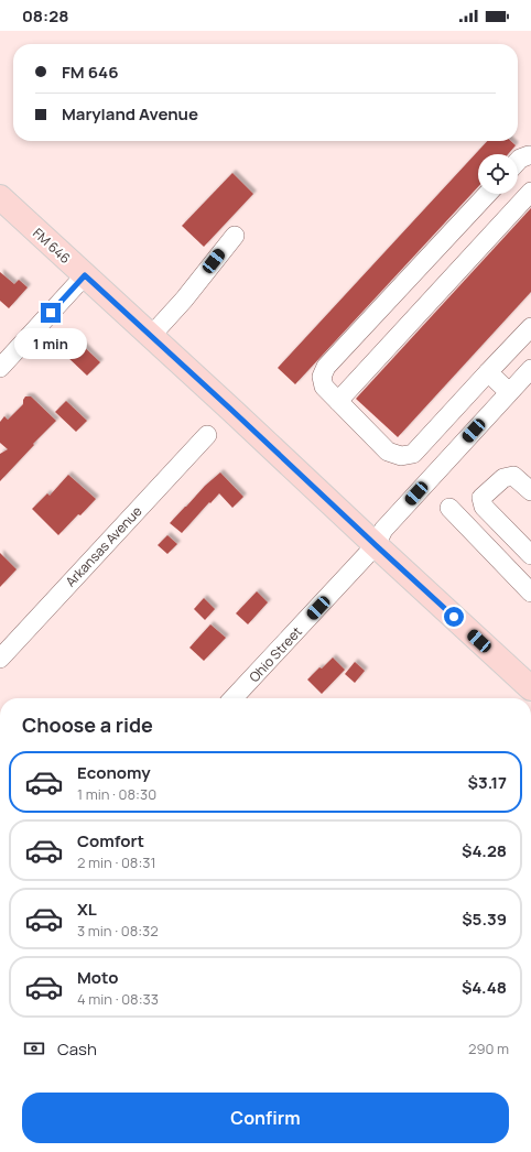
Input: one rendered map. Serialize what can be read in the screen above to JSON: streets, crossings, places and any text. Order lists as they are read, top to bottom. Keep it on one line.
{"streets":{"main road":["FM 646"],"street":["Arkansas Avenue","Ohio Street"]},"crossings":[["FM 646","Ohio Street"]],"page":{"status":"08:28","banner":["FM 646","Maryland Avenue"],"bubble":"1 min","heading":"Choose a ride","list":[{"name":"Economy","note":"1 min · 08:30","value":"$3.17"},{"name":"Comfort","note":"2 min · 08:31","value":"$4.28"},{"name":"XL","note":"3 min · 08:32","value":"$5.39"},{"name":"Moto","note":"4 min · 08:33","value":"$4.48"}],"pay":["Cash","290 m"],"buttons":"Confirm"}}
